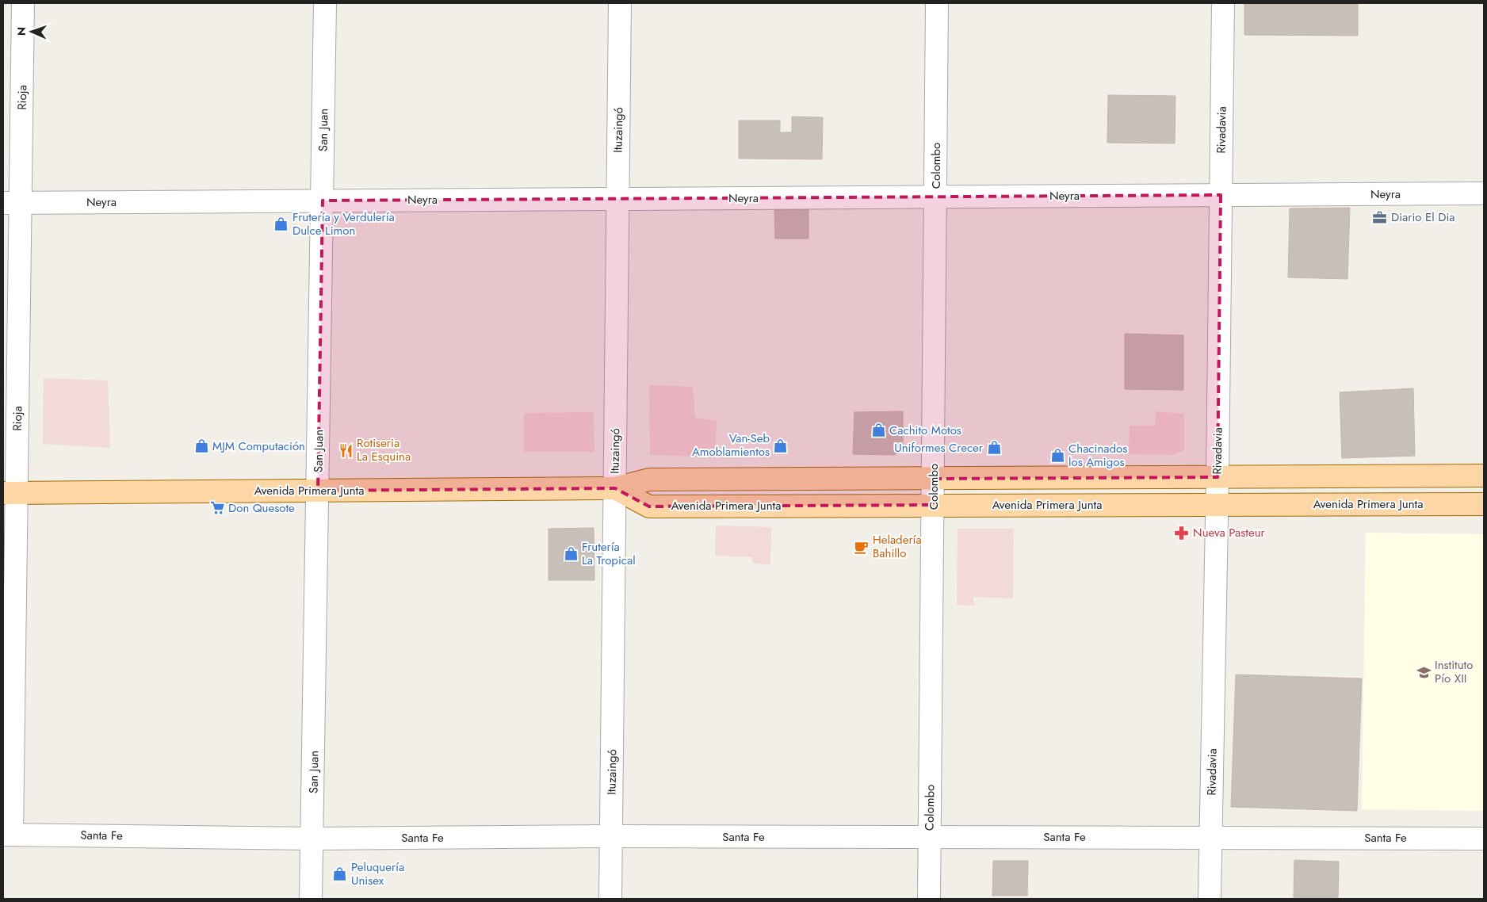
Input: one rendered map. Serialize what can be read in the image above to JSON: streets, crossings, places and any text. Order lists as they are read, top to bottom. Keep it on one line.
{"streets":{"main road":["Avenida Primera Junta"],"street":["Rioja","San Juan","Ituzaingó","Rivadavia","Colombo","Neyra","Santa Fe"]},"crossings":[["Rioja","Neyra"],["Rioja","Avenida Primera Junta"],["Rioja","Santa Fe"],["San Juan","Neyra"],["San Juan","Avenida Primera Junta"],["San Juan","Santa Fe"],["Ituzaingó","Neyra"],["Ituzaingó","Avenida Primera Junta"],["Ituzaingó","Santa Fe"],["Rivadavia","Neyra"],["Rivadavia","Avenida Primera Junta"],["Rivadavia","Santa Fe"],["Colombo","Neyra"],["Colombo","Avenida Primera Junta"],["Colombo","Santa Fe"]],"places":{"office":["Diario El Dia"],"shop":["Frutería y Verdulería Dulce Limon","Cachito Motos","Van-Seb Amoblamientos","MJM Computación","Uniformes Crecer","Chacinados los Amigos","Frutería La Tropical","Peluquería Unisex"],"restaurant":["Rotiseria La Esquina"],"supermarket":["Don Quesote"],"pharmacy":["Nueva Pasteur"],"cafe":["Heladería Bahillo"],"school or university":["Instituto Pío XII"]},"north":"left"}
